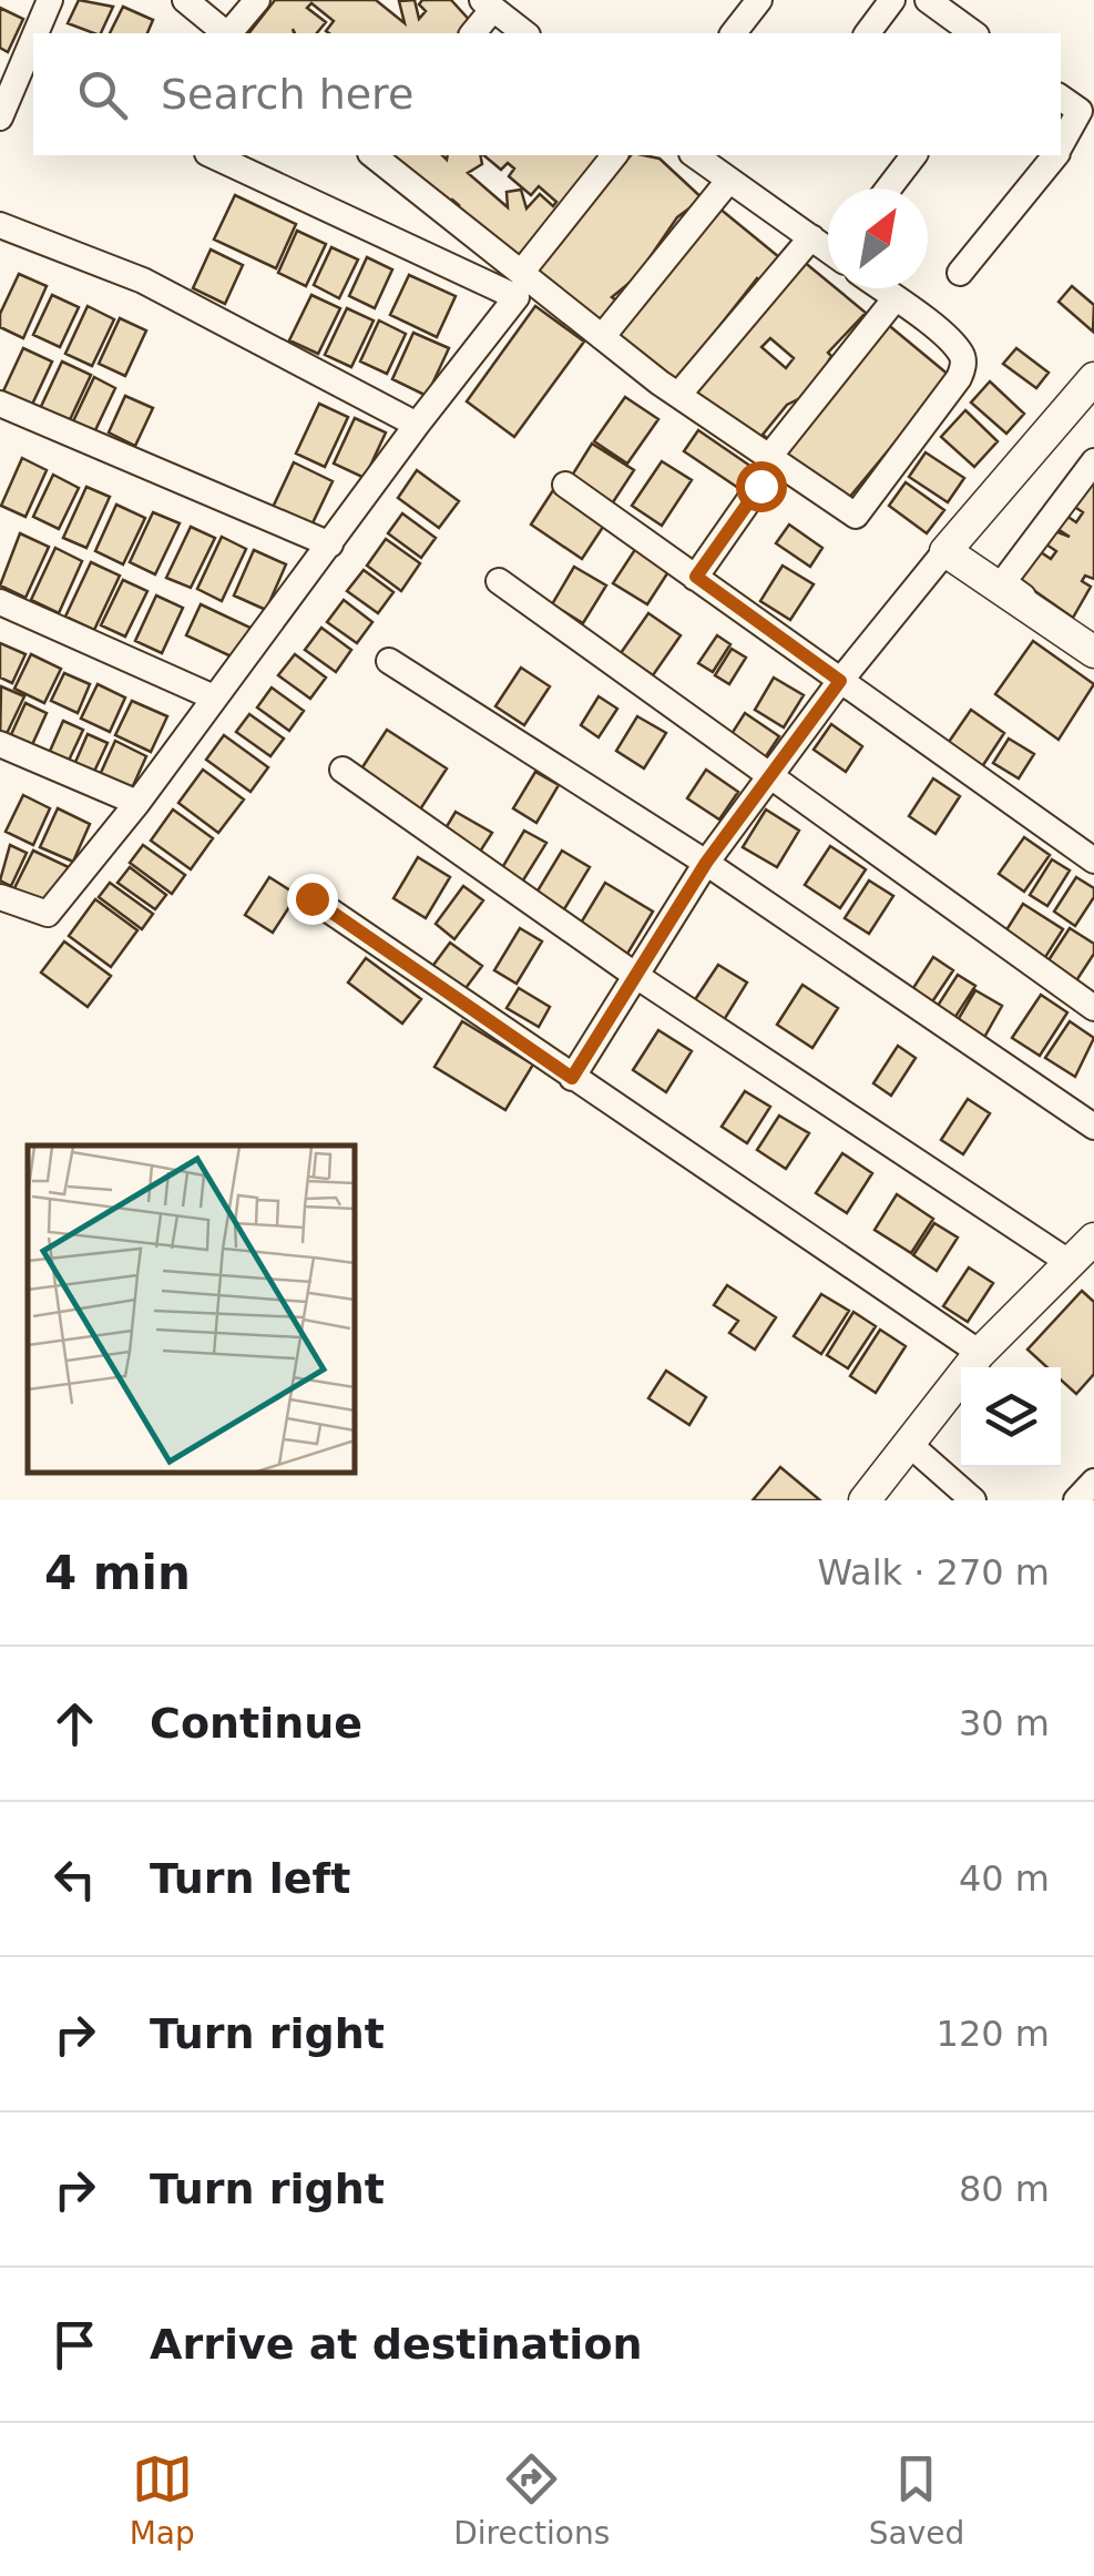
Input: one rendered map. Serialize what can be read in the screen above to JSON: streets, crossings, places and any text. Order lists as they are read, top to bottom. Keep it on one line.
{"north":"top right","page":{"search":"Search here","heading":["4 min","Walk · 270 m"],"list":[["Continue","30 m"],["Turn left","40 m"],["Turn right","120 m"],["Turn right","80 m"],"Arrive at destination"],"nav":["Map","Directions","Saved"]}}
